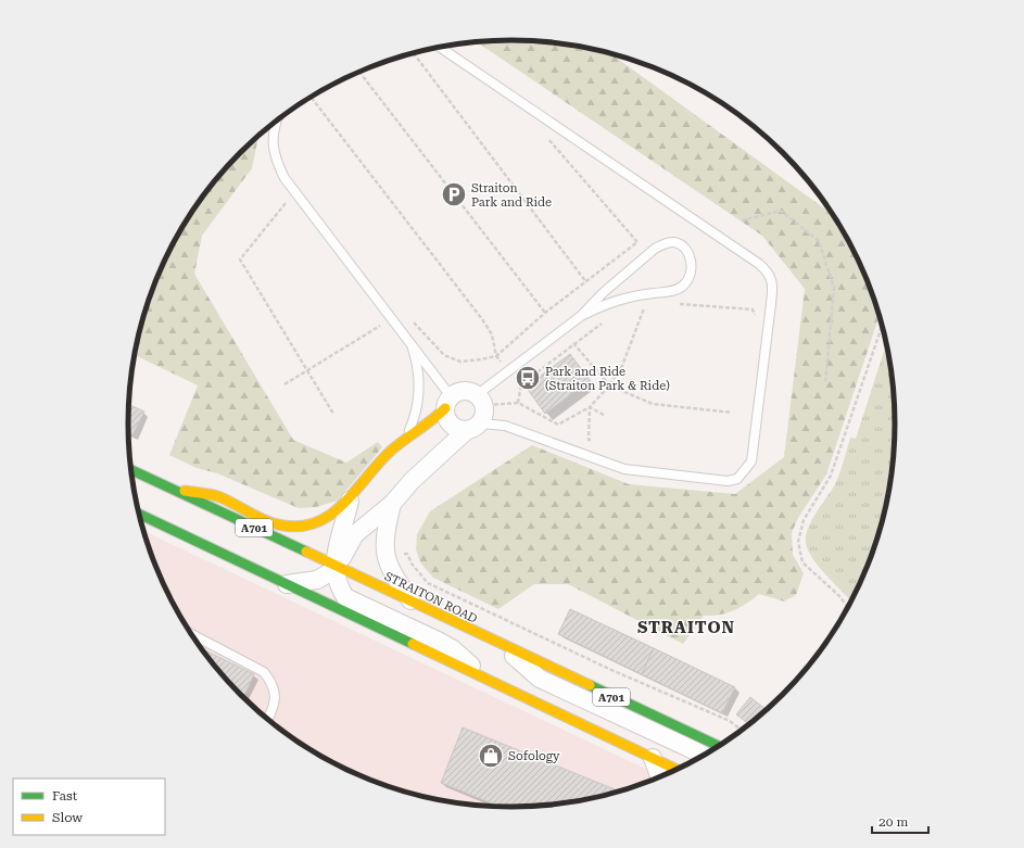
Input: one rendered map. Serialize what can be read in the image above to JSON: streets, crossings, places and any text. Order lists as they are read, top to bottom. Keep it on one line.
{"streets":{"main road":["A701","STRAITON ROAD"]},"districts":["STRAITON"],"places":{"parking":["Straiton Park and Ride"],"bus stop":["Park and Ride (Straiton Park & Ride)"],"shop":["Sofology"]},"legend":["Fast","Slow"],"scale_bar":"20 m"}
